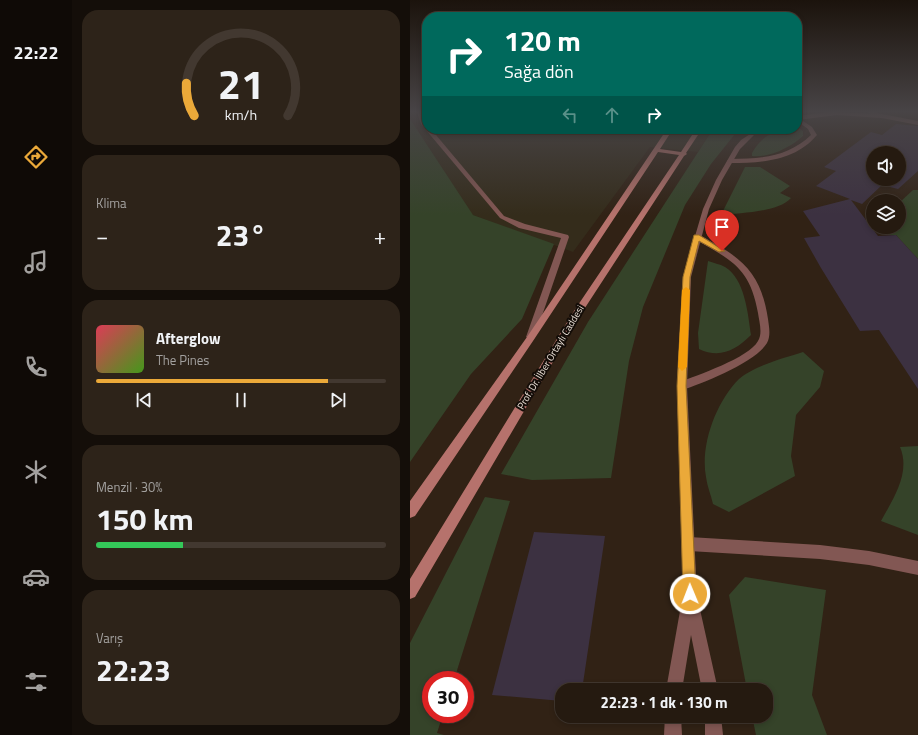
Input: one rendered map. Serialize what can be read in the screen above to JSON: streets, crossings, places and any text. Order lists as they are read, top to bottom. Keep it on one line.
{"streets":{"street":["Prof. Dr. İlber Ortaylı Caddesi"]},"page":{"tabs":"22:22","turn":["120 m","Sağa dön"],"tile":["Klima",["Menzil · 30%","150 km"],["Varış","22:23"]],"heat":["−","23°","+"],"song":["Afterglow","The Pines"],"limit":"30","trip":"22:23 · 1 dk · 130 m","gauge":["21","km/h"]}}
